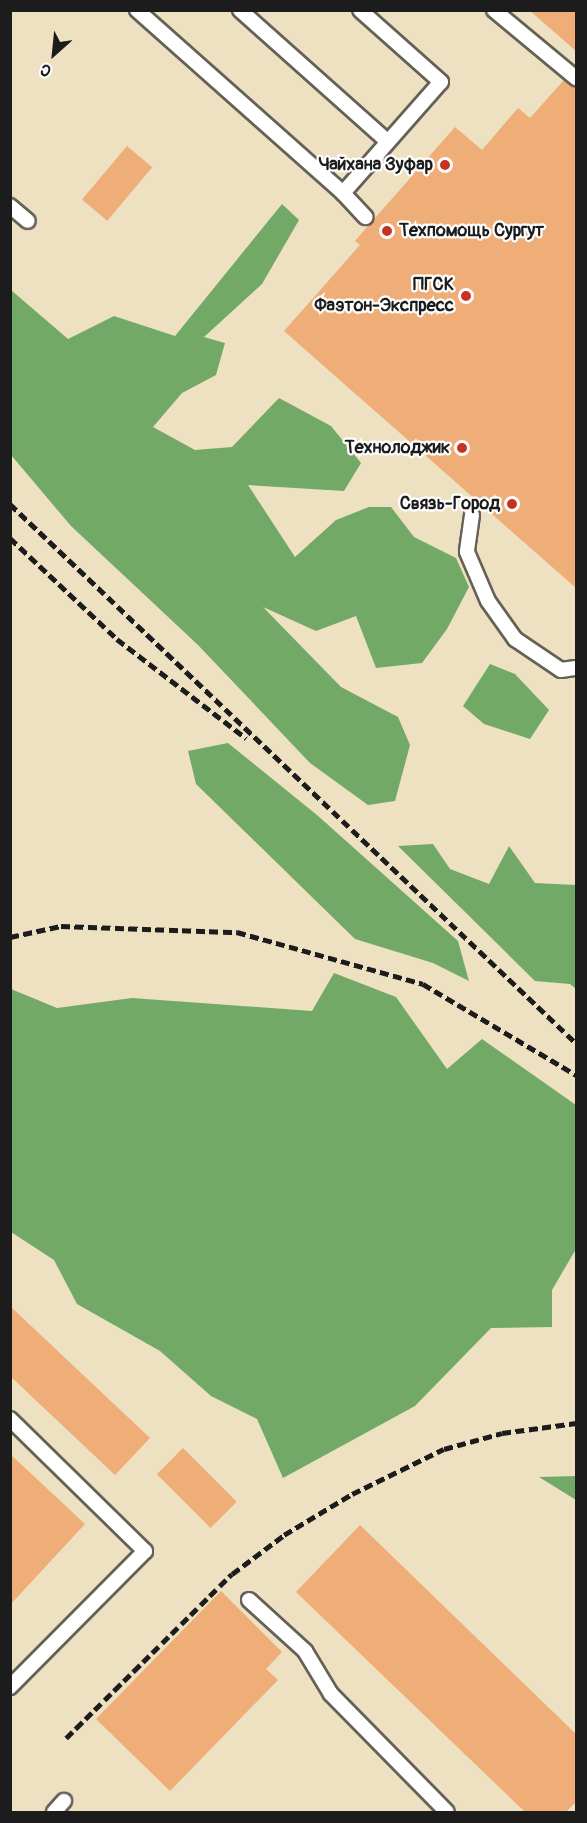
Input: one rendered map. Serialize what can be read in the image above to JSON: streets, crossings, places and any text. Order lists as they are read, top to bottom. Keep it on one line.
{"places":["Чайхана Зуфар","Техпомощь Сургут","ПГСК Фаэтон-Экспресс","Технолоджик","Связь-Город"],"north":"bottom left"}
